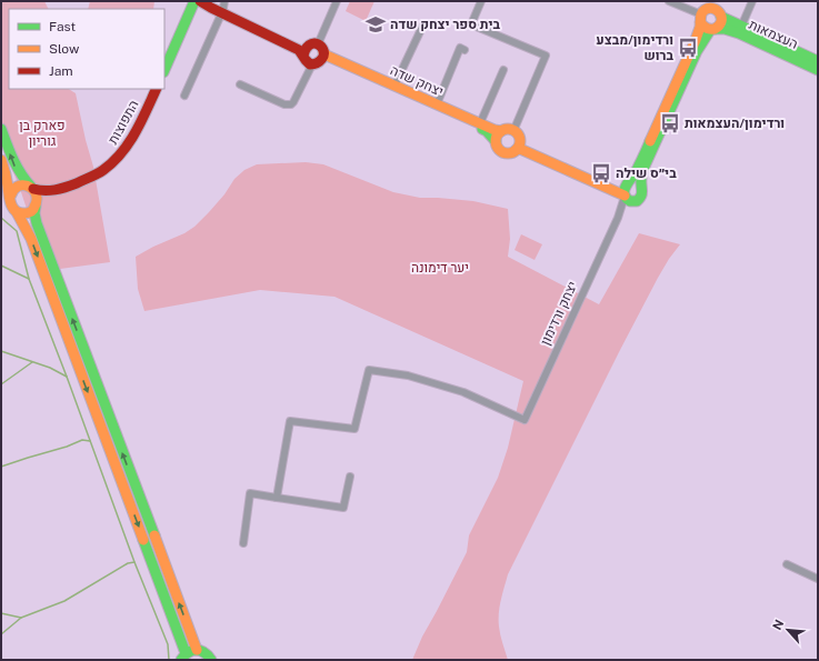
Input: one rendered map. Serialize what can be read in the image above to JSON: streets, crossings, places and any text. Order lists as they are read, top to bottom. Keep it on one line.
{"streets":{"street":["העצמאות","יצחק שדה","התפוצות","יצחק ורדימון"]},"parks":["פארק בן גוריון","יער דימונה"],"places":{"school or university":["בית ספר יצחק שדה"],"bus stop":["ורדימון/מבצע ברוש","ורדימון/העצמאות","בי״ס שילה"]},"legend":["Fast","Slow","Jam"],"north":"top left"}
